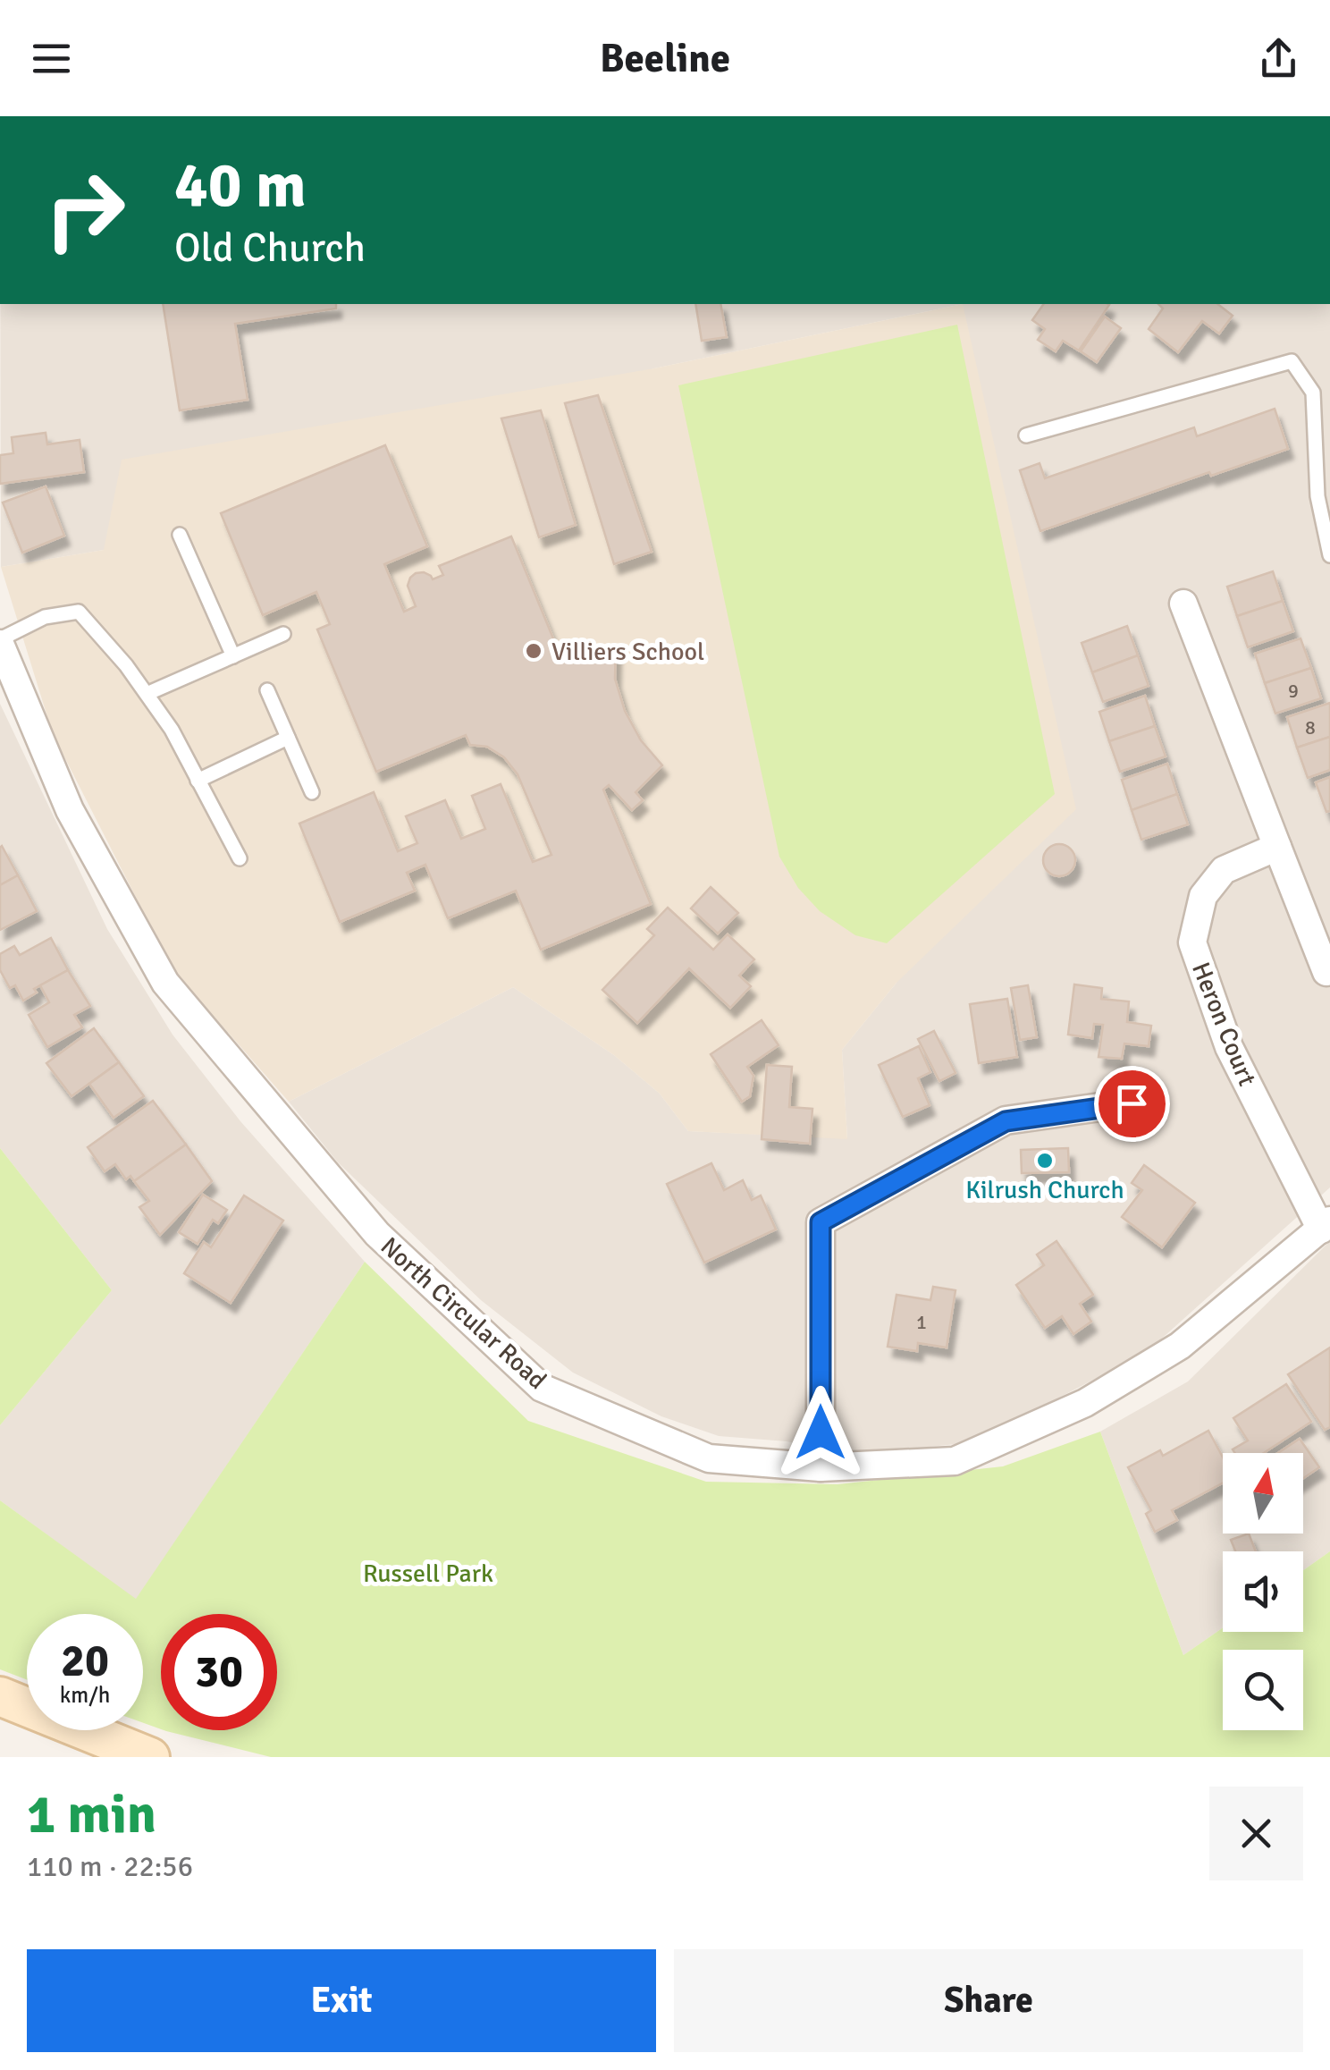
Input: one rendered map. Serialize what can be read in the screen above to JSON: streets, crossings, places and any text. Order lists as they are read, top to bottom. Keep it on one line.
{"streets":{"street":["Heron Court","North Circular Road"]},"crossings":[["Heron Court","North Circular Road"]],"parks":["Russell Park"],"places":["Villiers School","Kilrush Church"],"house_numbers":["9","8","1"],"north":"top","page":{"header":"Beeline","turn":["40 m","Old Church"],"speed":"20 km/h","limit":"30","heading":["1 min","110 m · 22:56"],"buttons":["Exit","Share"]}}
